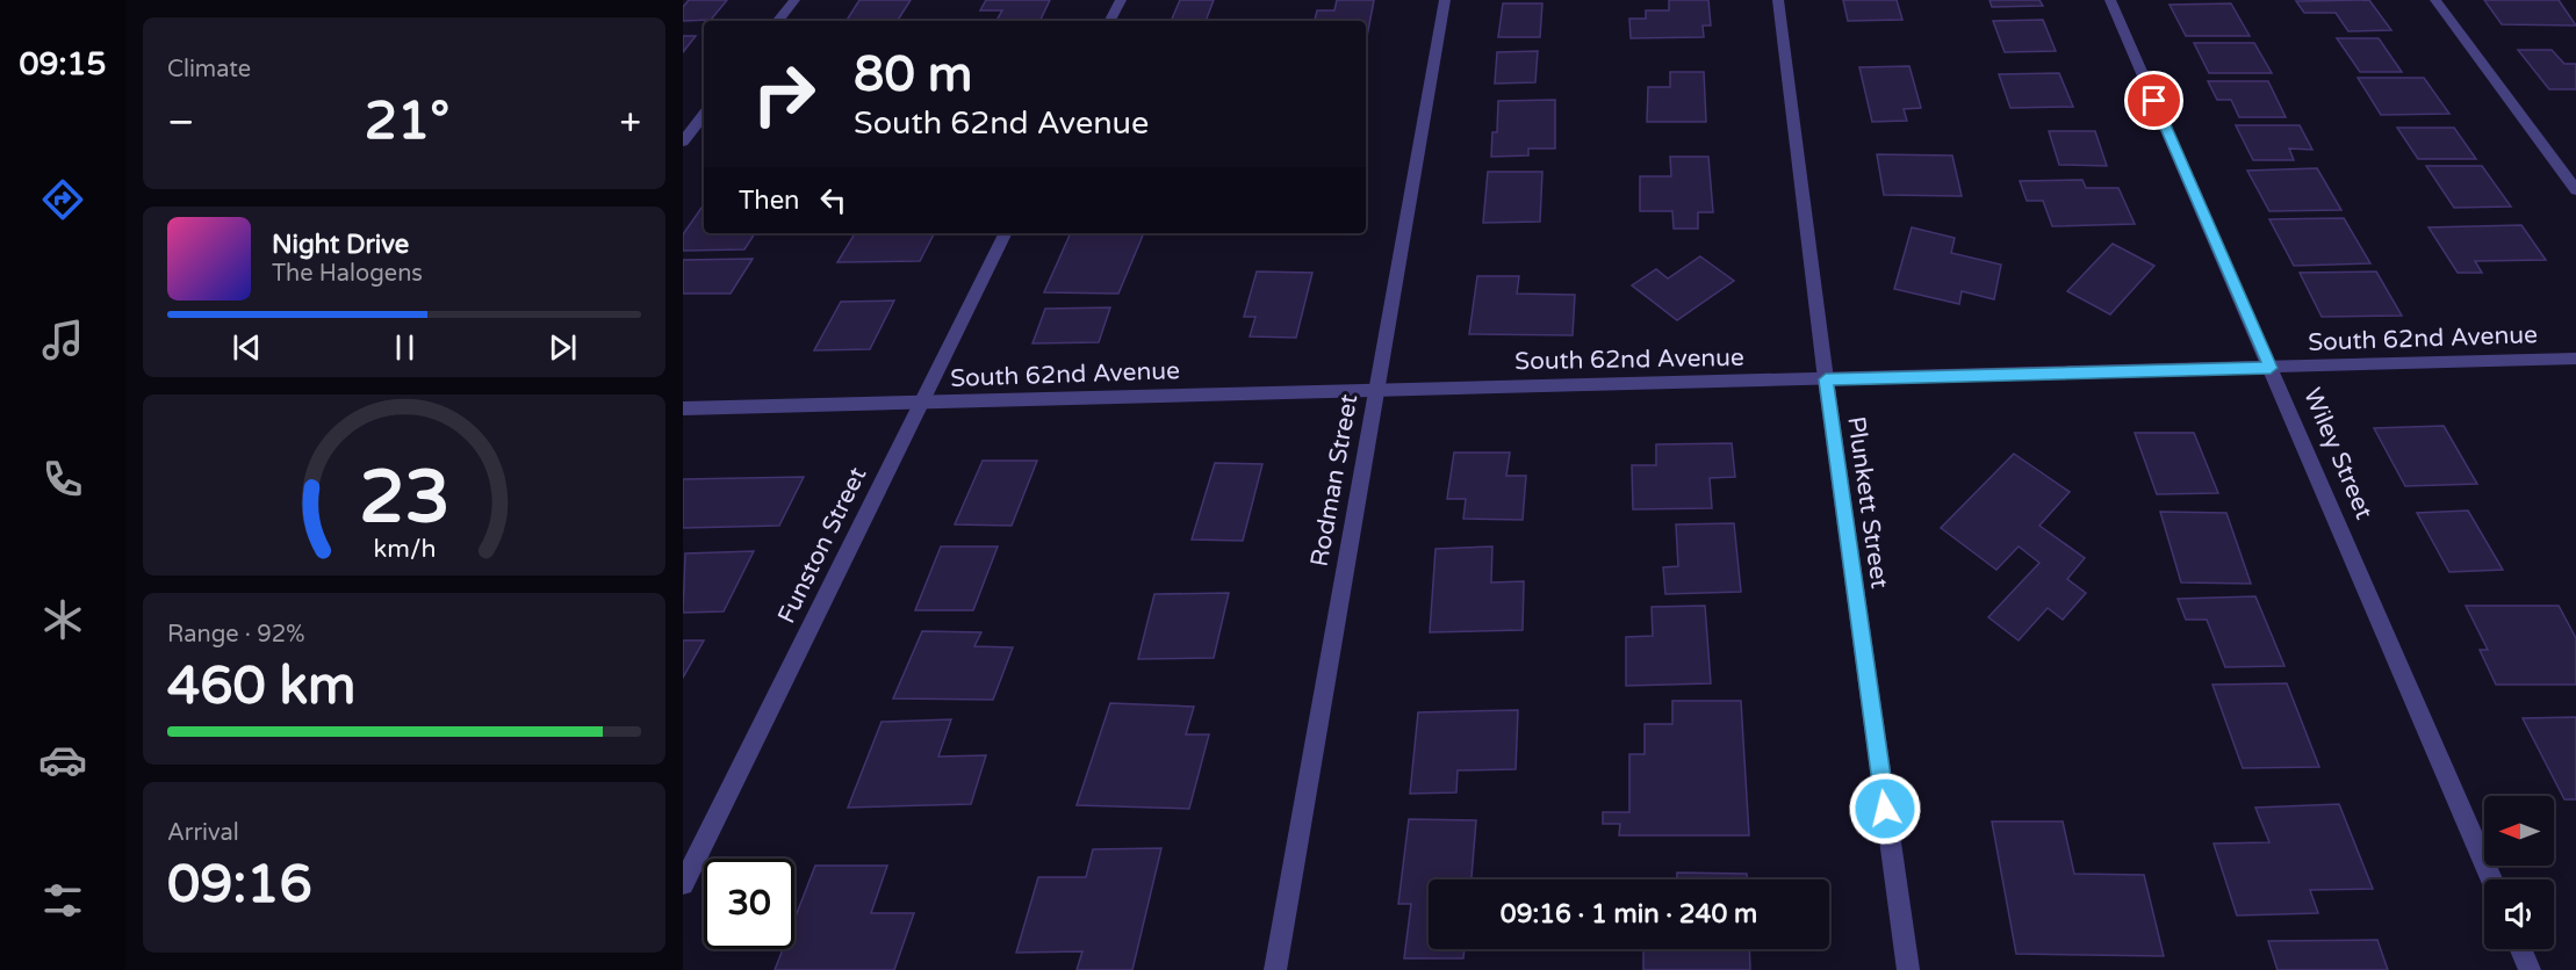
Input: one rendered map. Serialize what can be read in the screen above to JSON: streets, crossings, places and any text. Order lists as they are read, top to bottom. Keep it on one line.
{"streets":{"street":["South 62nd Avenue","Wiley Street","Rodman Street","Plunkett Street","Funston Street"]},"crossings":[["South 62nd Avenue","Wiley Street"],["South 62nd Avenue","Rodman Street"],["South 62nd Avenue","Plunkett Street"],["South 62nd Avenue","Funston Street"]],"north":"left","page":{"tabs":"09:15","tile":["Climate",["Range · 92%","460 km"],["Arrival","09:16"]],"turn":["80 m","South 62nd Avenue"],"heat":["−","21°","+"],"then":"Then","song":["Night Drive","The Halogens"],"limit":"30","trip":"09:16 · 1 min · 240 m","gauge":["23","km/h"]}}
